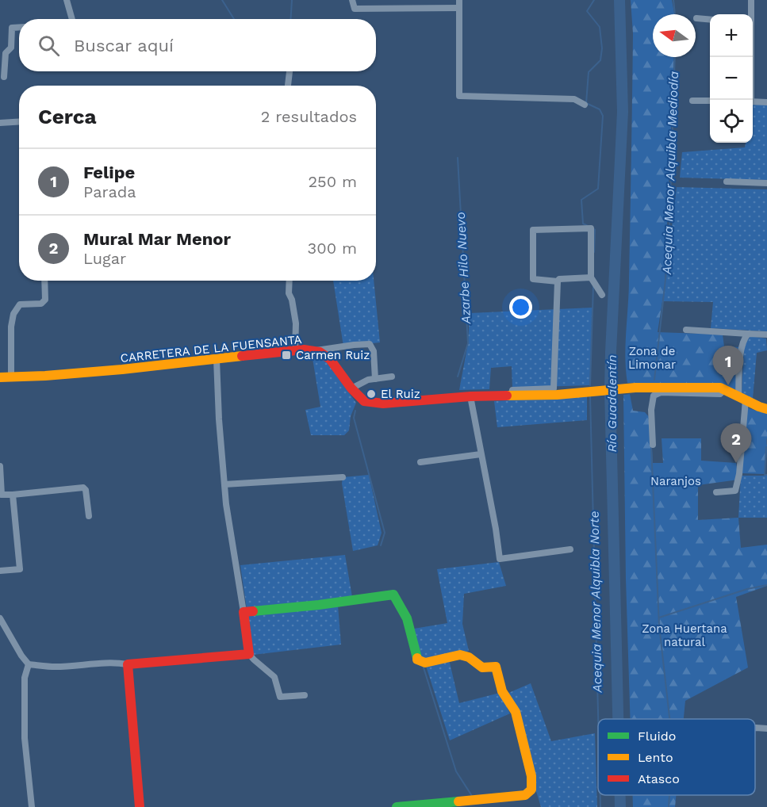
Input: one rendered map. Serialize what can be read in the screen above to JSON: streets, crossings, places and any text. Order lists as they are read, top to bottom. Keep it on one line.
{"streets":{"street":["CARRETERA DE LA FUENSANTA"]},"water":["Acequia Menor Alquibla Mediodía","Azarbe Hilo Nuevo","Río Guadalentín","Acequia Menor Alquibla Norte"],"parks":["Zona de Limonar","Naranjos","Zona Huertana natural"],"places":{"transit":["Carmen Ruiz"],"other":["El Ruiz"]},"legend":["Fluido","Lento","Atasco"],"north":"left","page":{"map_buttons":["+","−"],"search":"Buscar aquí","heading":["Cerca","2 resultados"],"list":[{"mark":"1","name":"Felipe","note":"Parada","value":"250 m"},{"mark":"2","name":"Mural Mar Menor","note":"Lugar","value":"300 m"}],"pins":["1","2"]}}
